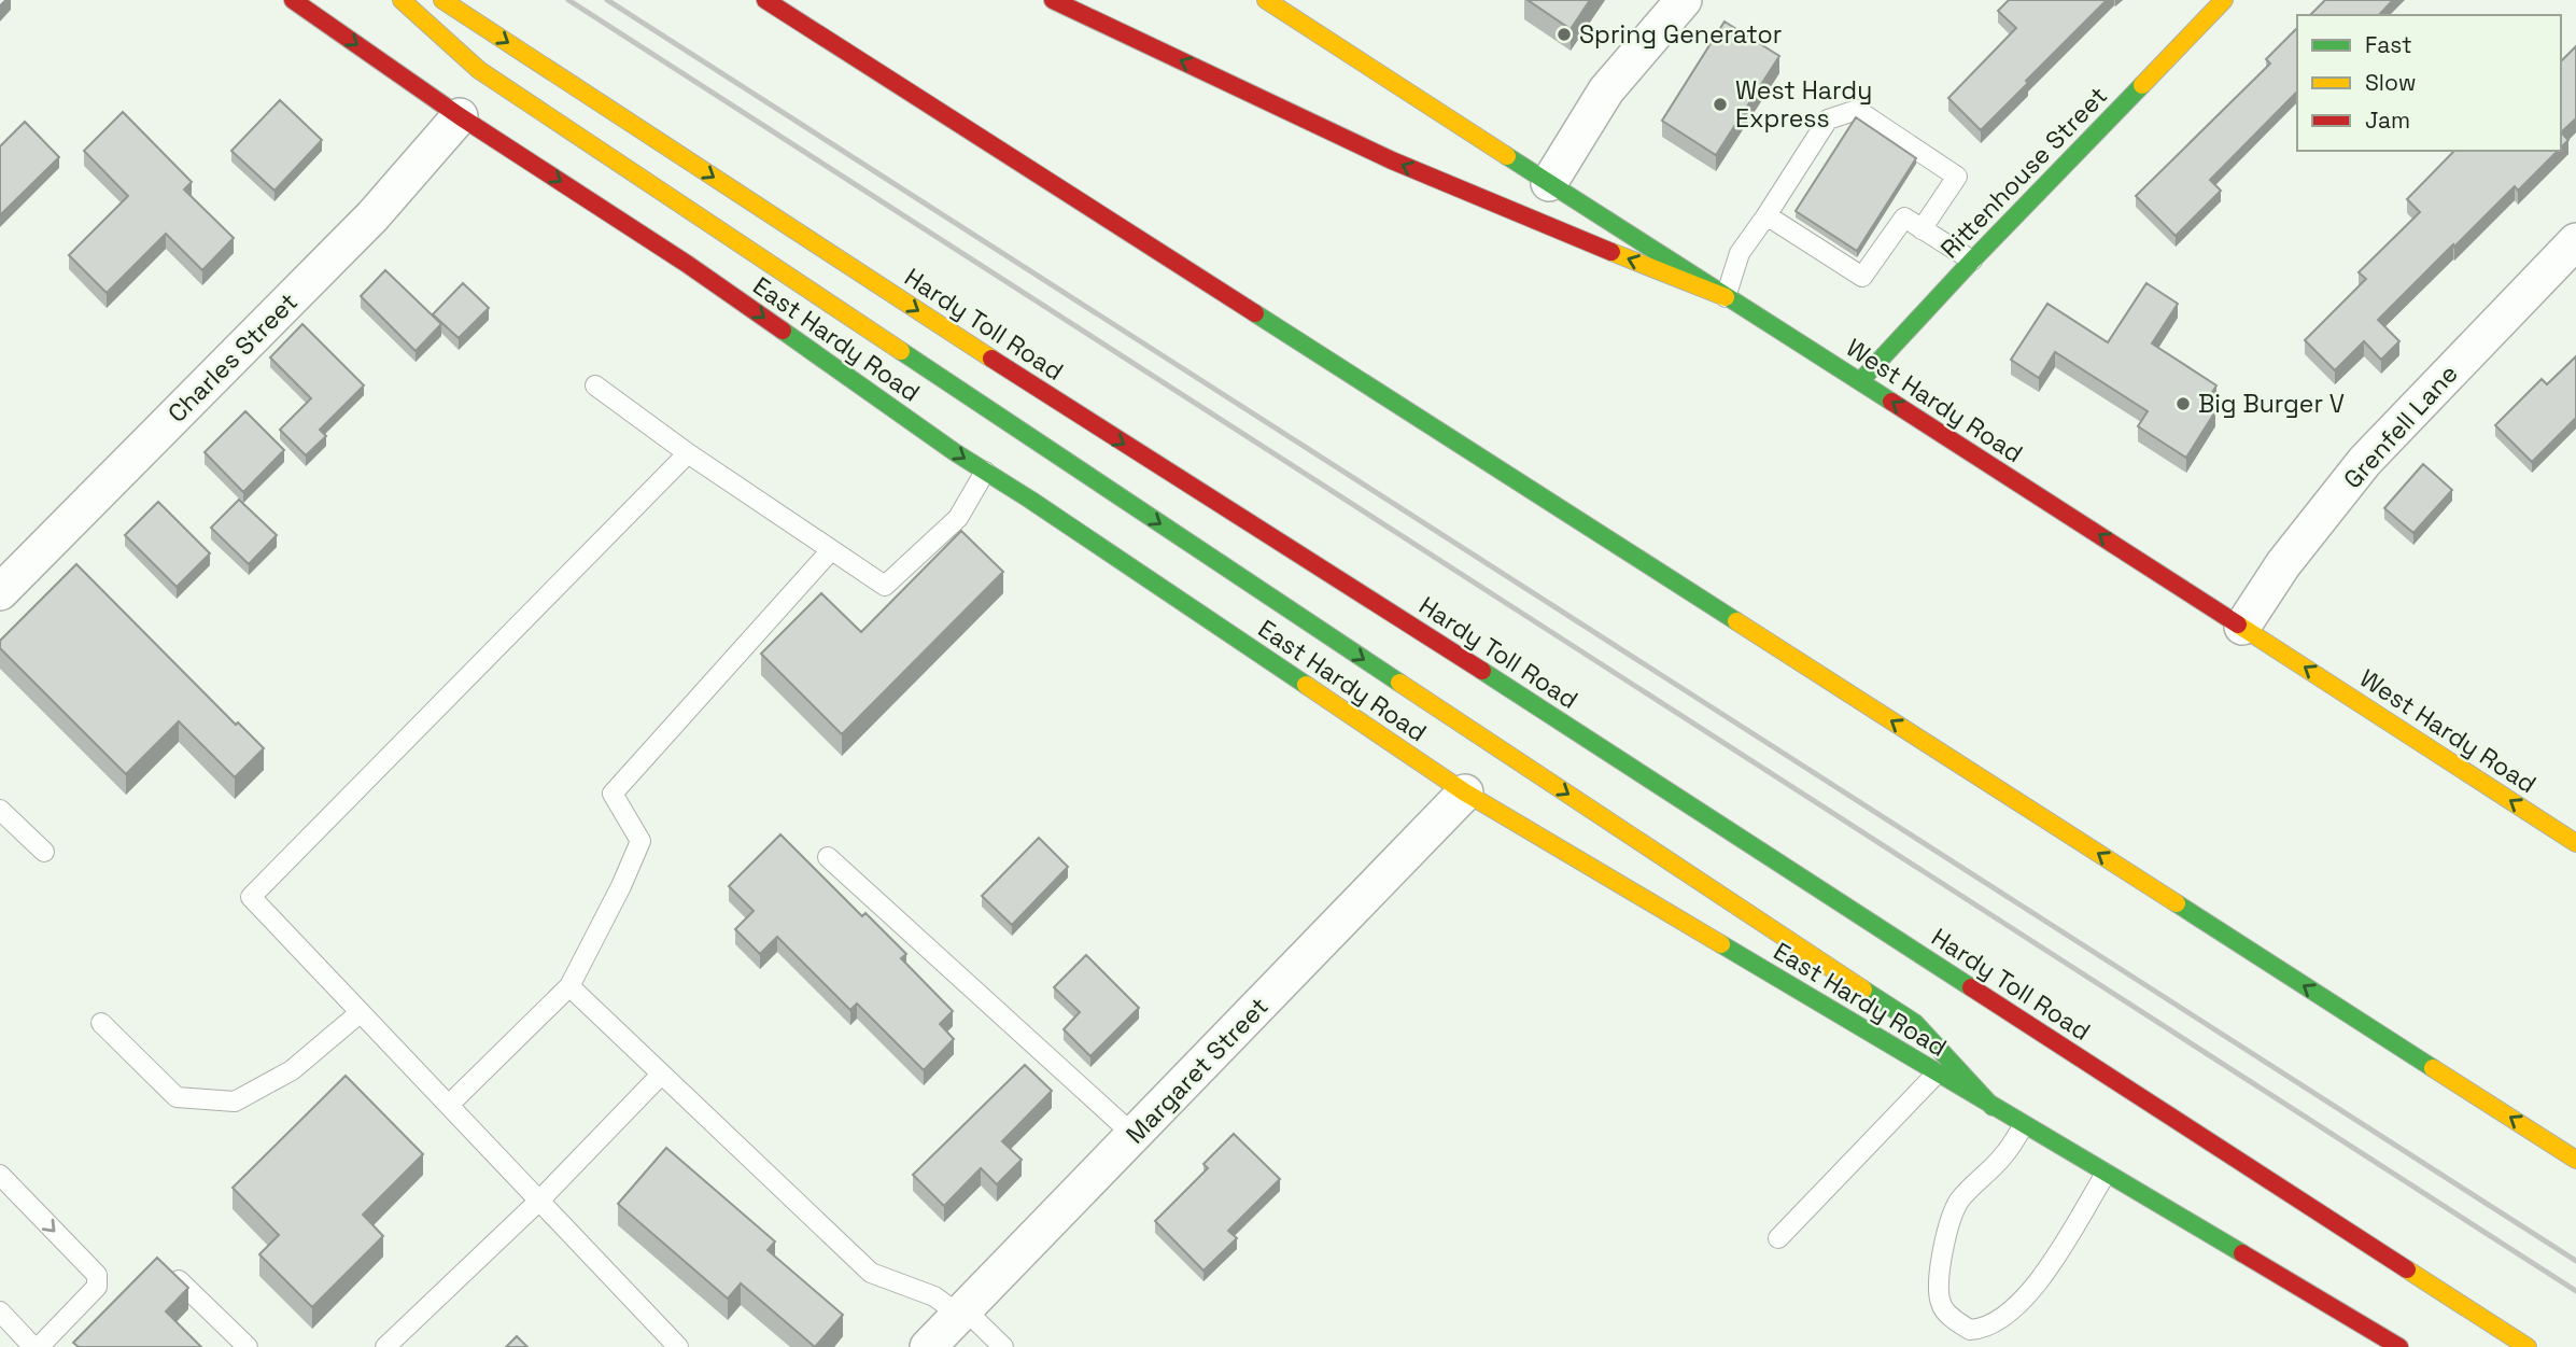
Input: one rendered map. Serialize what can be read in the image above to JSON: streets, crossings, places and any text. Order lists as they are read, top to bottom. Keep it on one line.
{"streets":{"main road":["Rittenhouse Street","Hardy Toll Road","East Hardy Road","West Hardy Road"],"street":["Charles Street","Grenfell Lane","Margaret Street"]},"crossings":[["Rittenhouse Street","West Hardy Road"],["East Hardy Road","Charles Street"],["East Hardy Road","Margaret Street"],["West Hardy Road","Grenfell Lane"]],"one_way":["West Hardy Road"],"places":["Spring Generator","West Hardy Express","Big Burger V"],"legend":["Fast","Slow","Jam"]}
